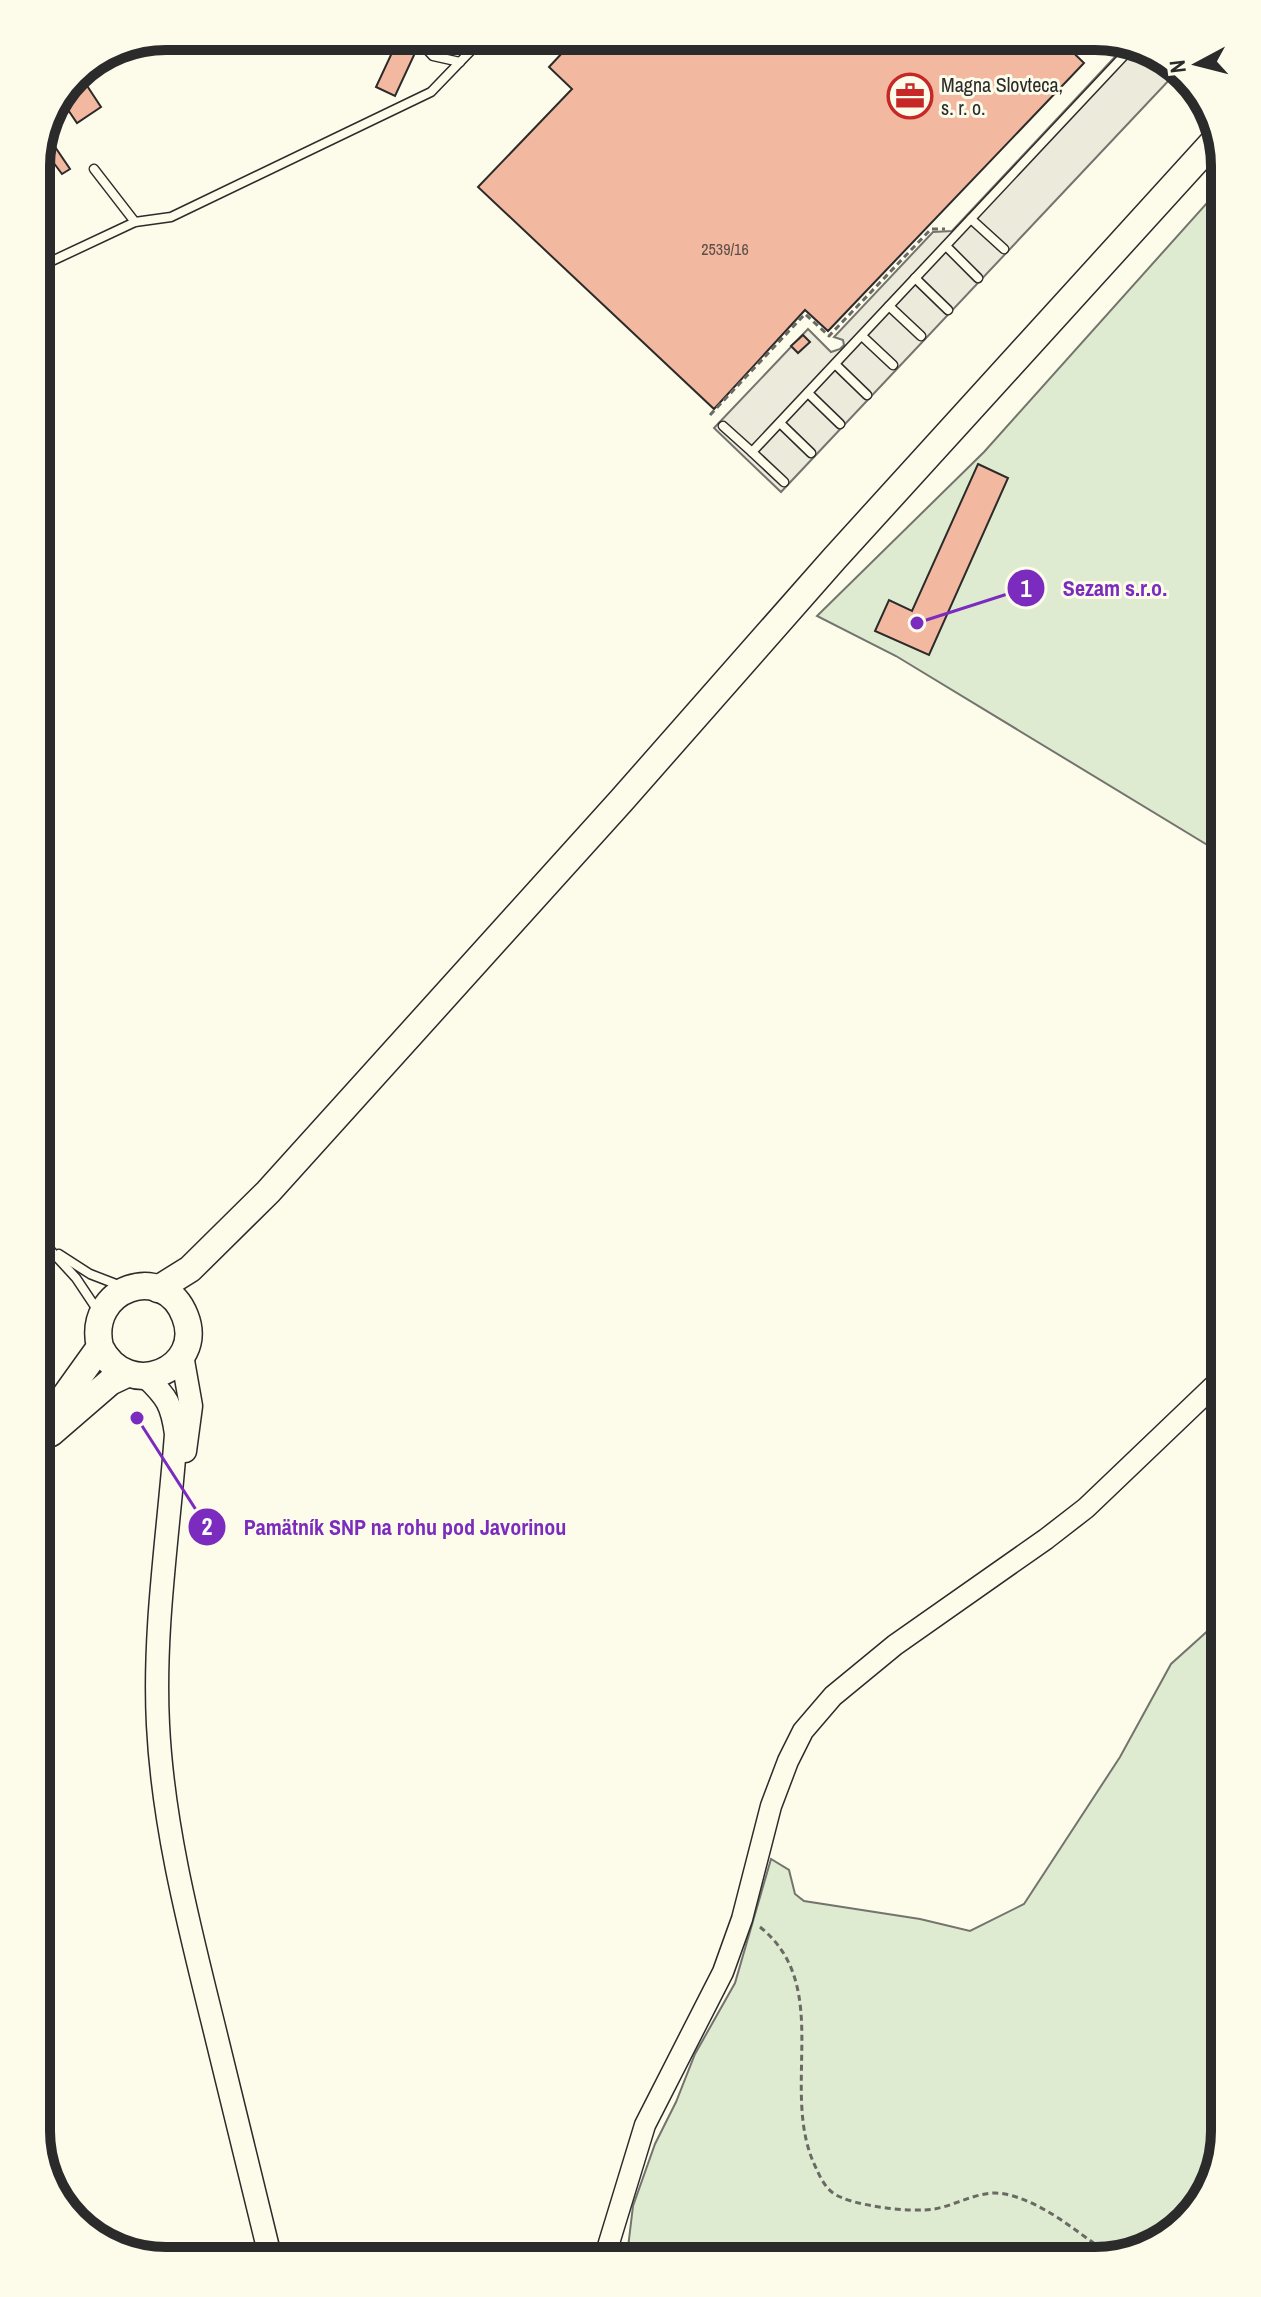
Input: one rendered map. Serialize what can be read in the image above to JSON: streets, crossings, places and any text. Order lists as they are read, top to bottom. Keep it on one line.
{"places":{"office":["Magna Slovteca, s. r. o."],"other":["Sezam s.r.o.","Pamätník SNP na rohu pod Javorinou"]},"house_numbers":["2539/16"],"north":"left"}
